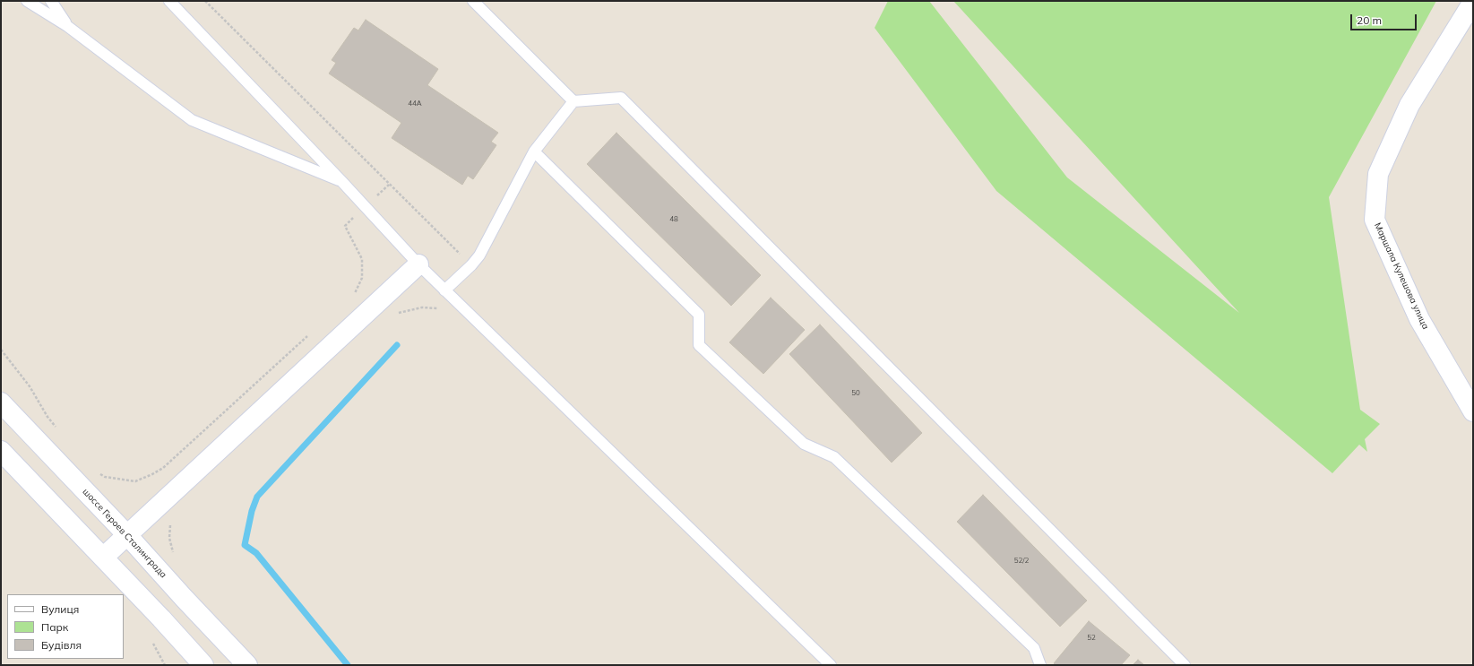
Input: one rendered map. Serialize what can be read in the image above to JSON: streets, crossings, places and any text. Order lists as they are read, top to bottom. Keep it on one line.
{"streets":{"street":["Маршала Кулешова улица","шоссе Героев Сталинграда"]},"house_numbers":["44А","48","50","52/2","52"],"legend":["Вулиця","Парк","Будівля"],"scale_bar":"20 m"}
